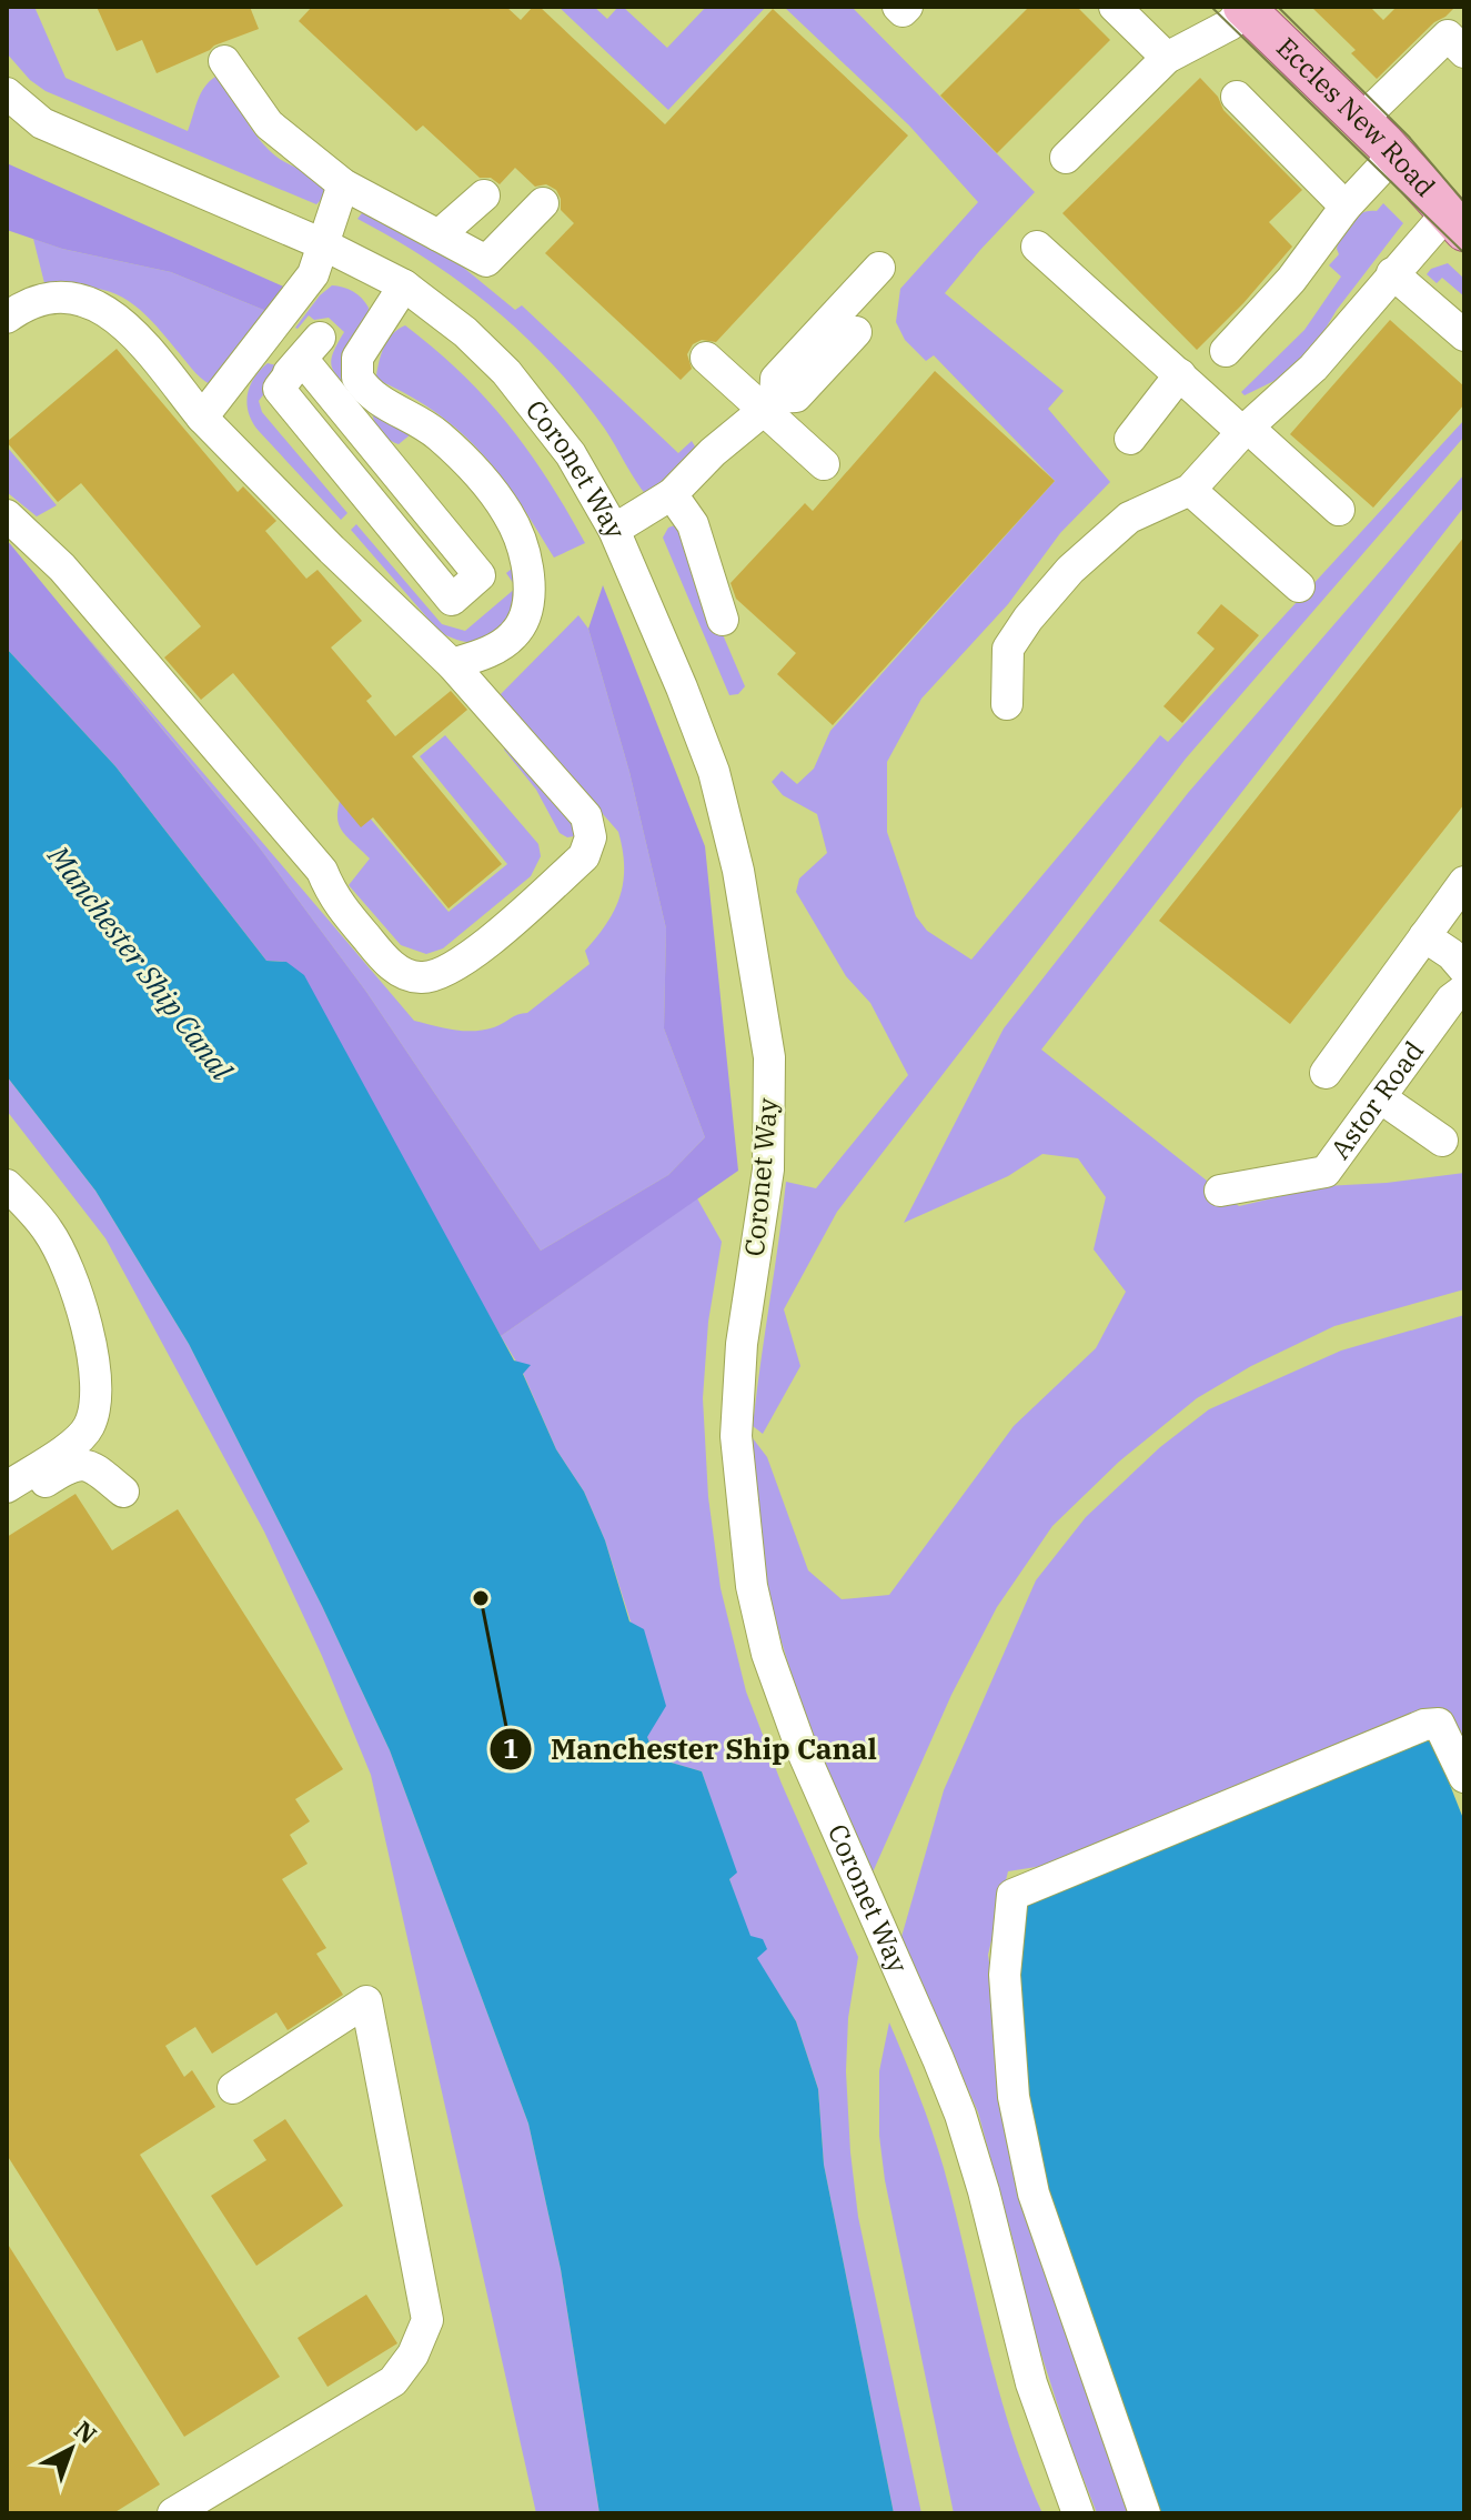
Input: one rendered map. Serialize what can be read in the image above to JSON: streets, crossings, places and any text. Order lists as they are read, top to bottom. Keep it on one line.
{"streets":{"main road":["Eccles New Road"],"street":["Coronet Way","Astor Road"]},"water":["Manchester Ship Canal"],"places":["Manchester Ship Canal"],"north":"top right"}
